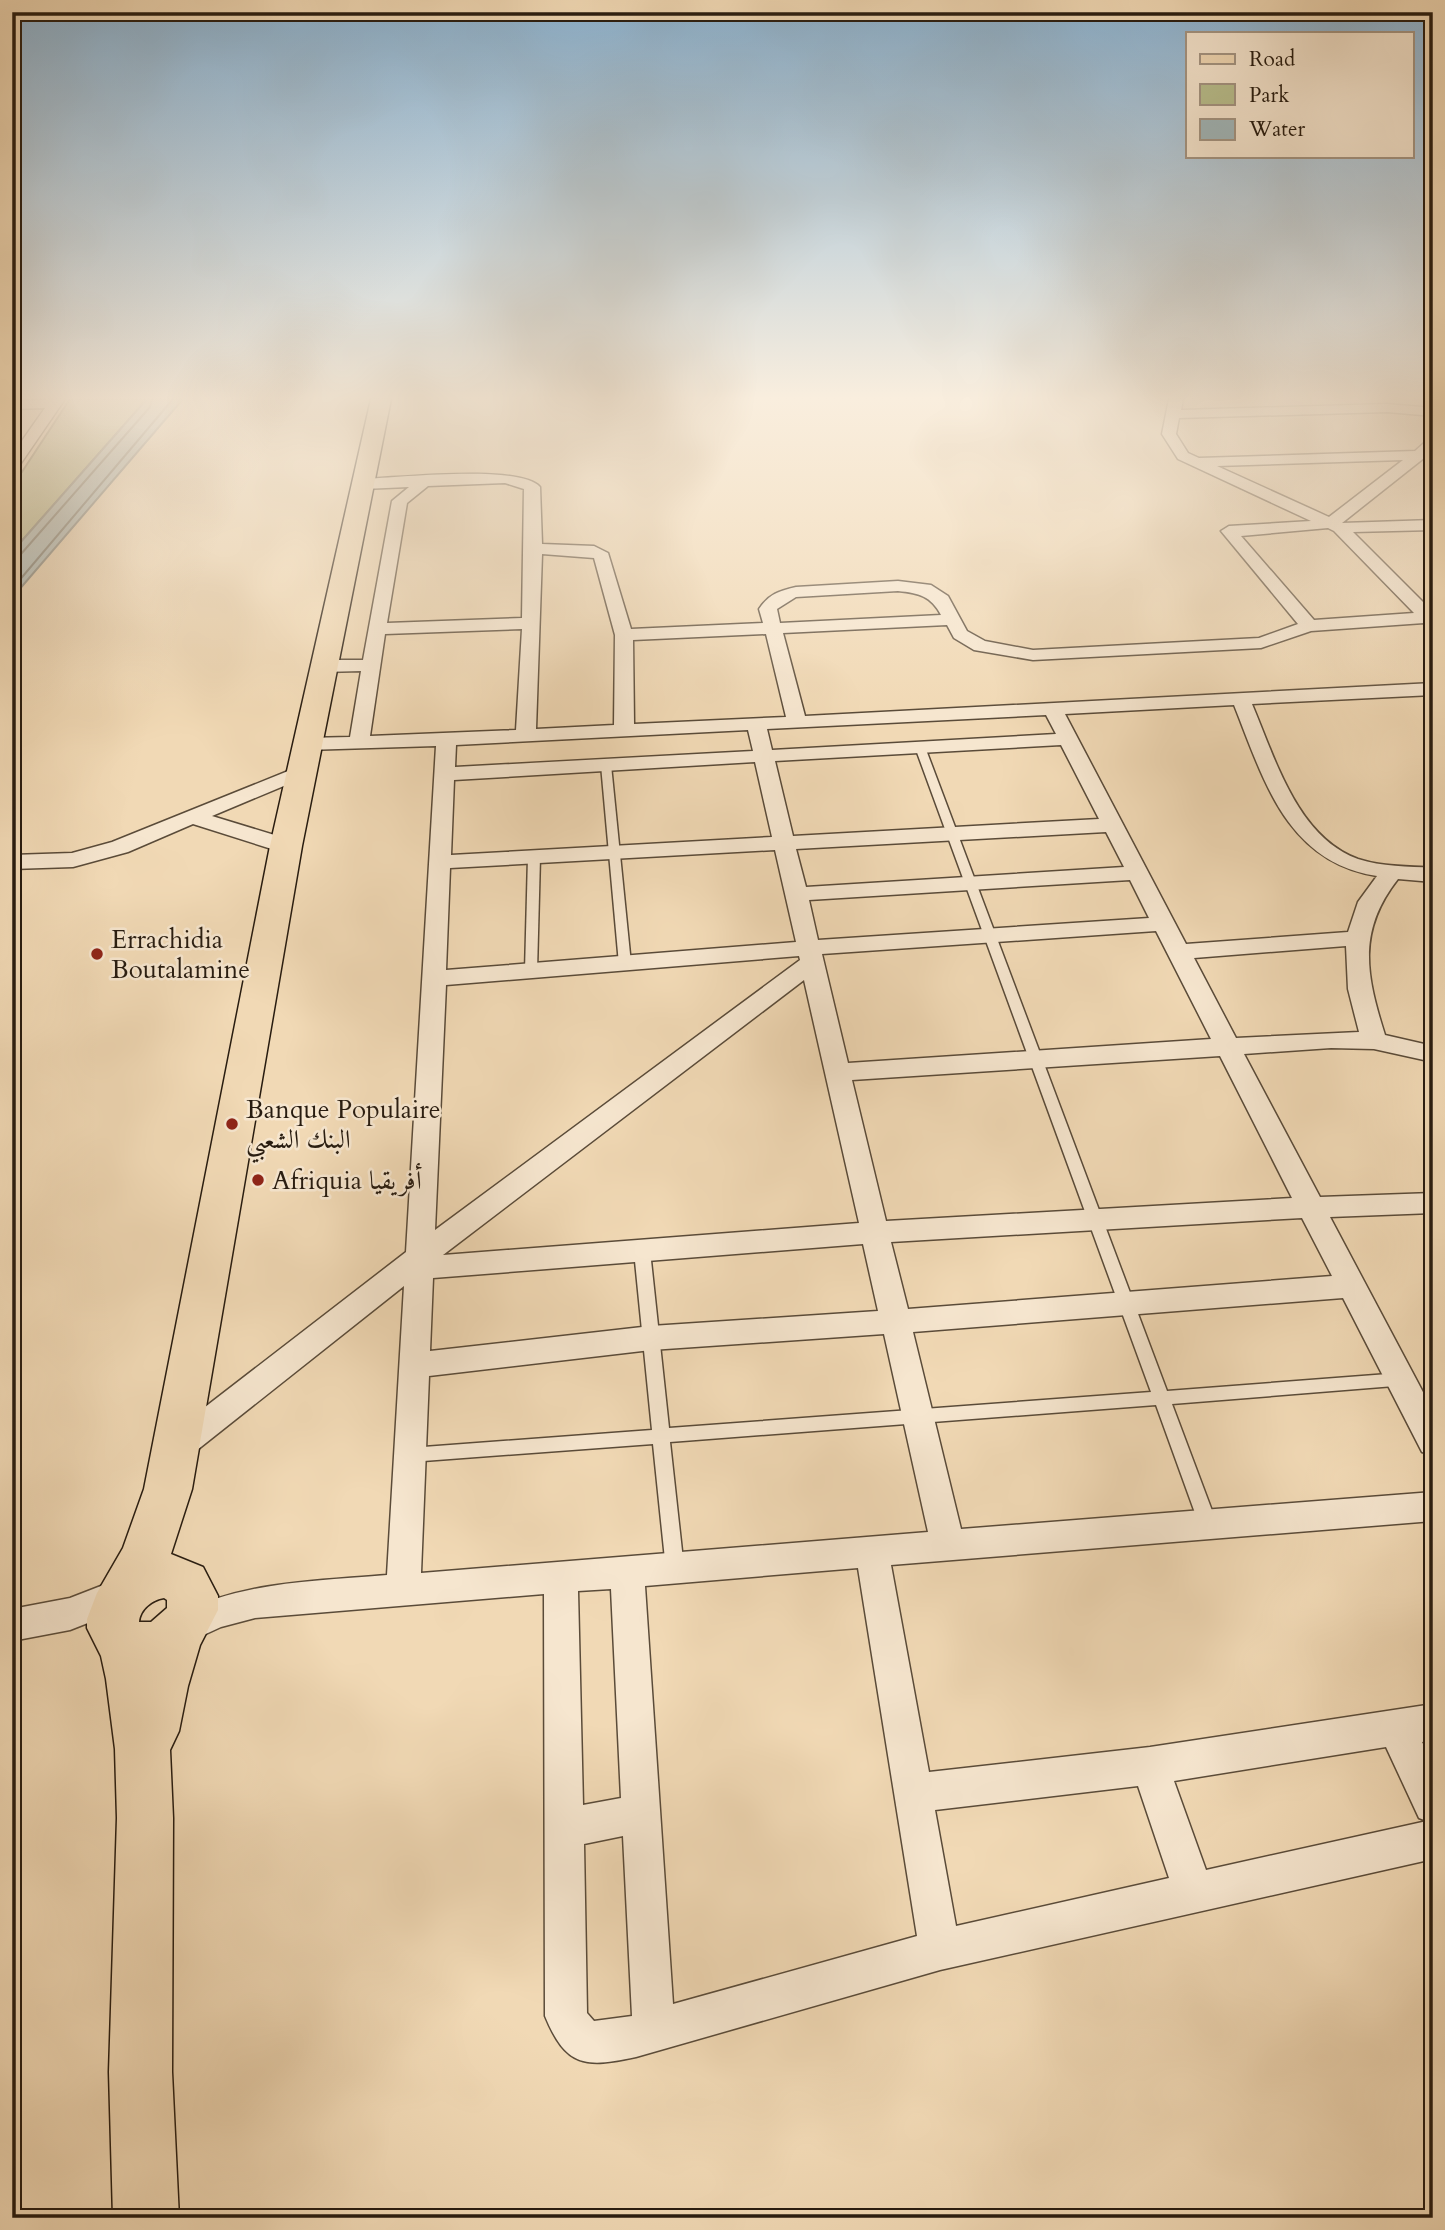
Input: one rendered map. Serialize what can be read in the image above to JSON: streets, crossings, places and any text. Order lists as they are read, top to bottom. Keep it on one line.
{"places":["Errachidia Boutalamine","Banque Populaire البنك الشعبي","Afriquia أفريقيا"],"legend":["Road","Park","Water"]}
